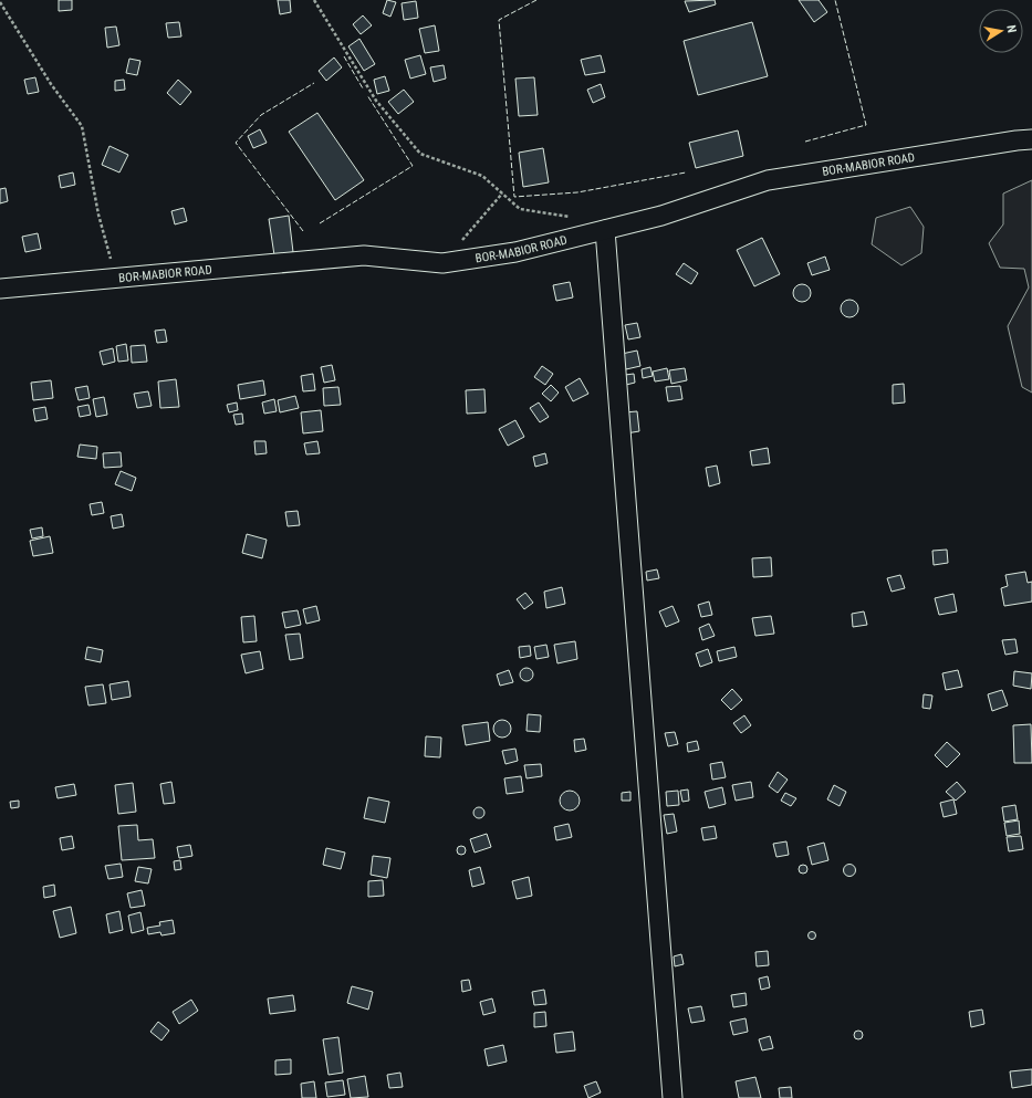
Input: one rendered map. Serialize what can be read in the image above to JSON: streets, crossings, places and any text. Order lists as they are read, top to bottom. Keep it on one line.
{"streets":{"street":["BOR-MABIOR ROAD"]},"north":"right"}
